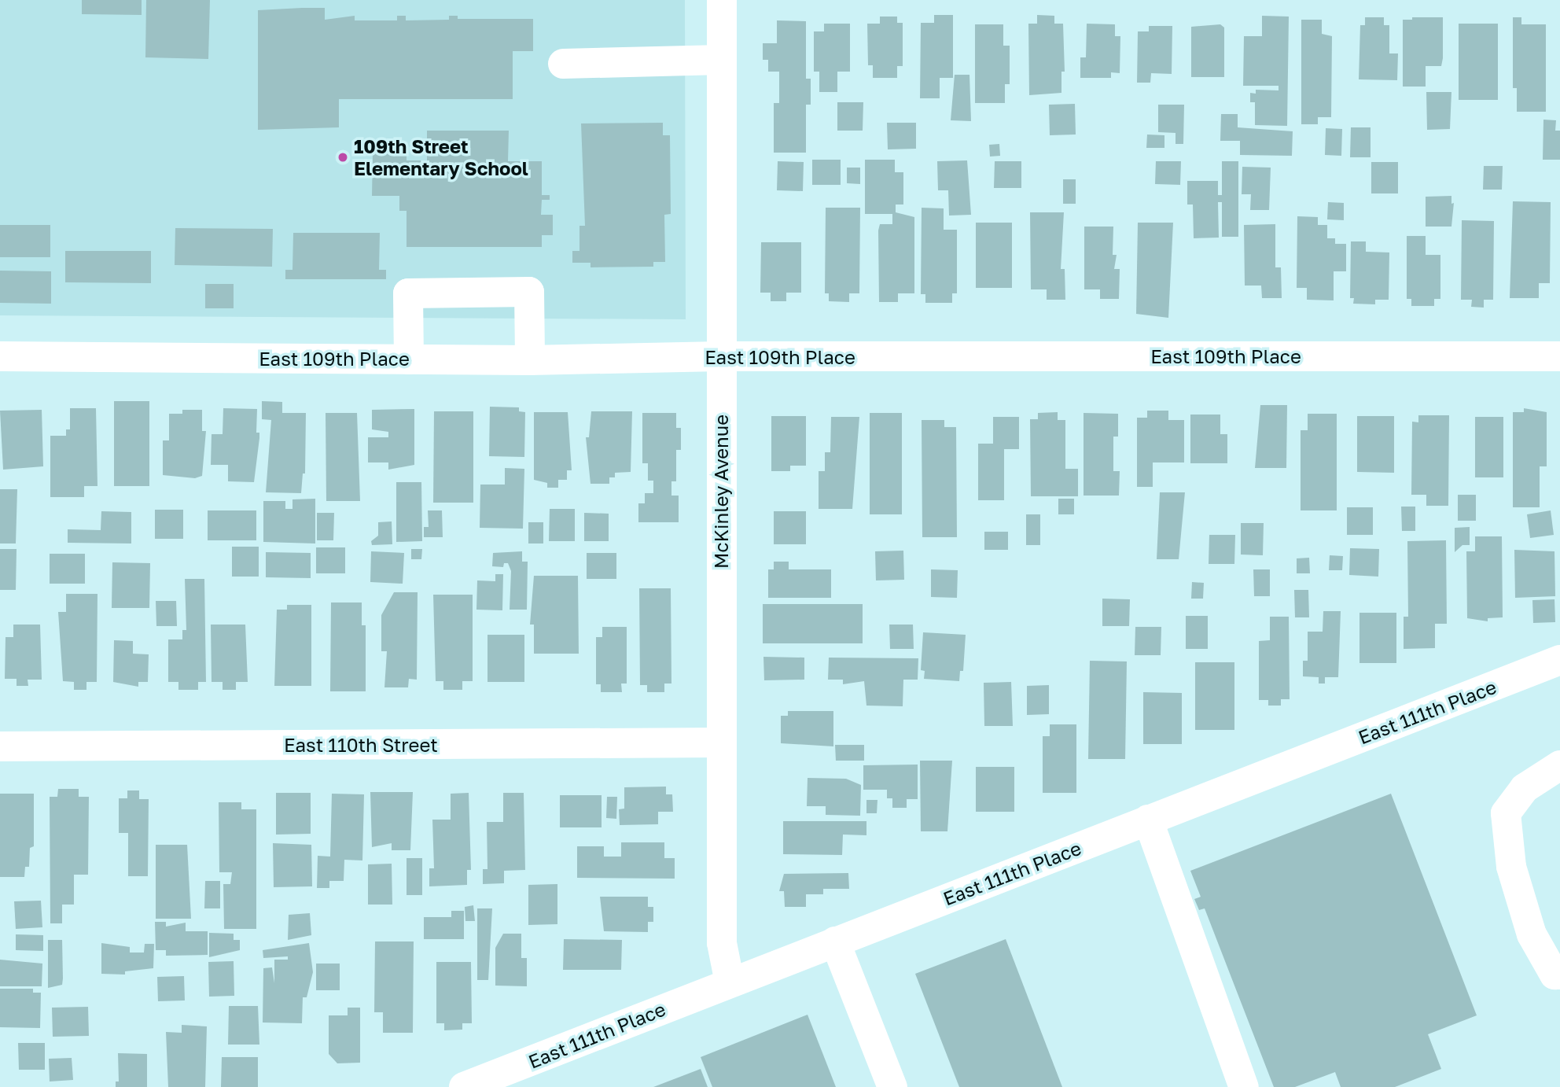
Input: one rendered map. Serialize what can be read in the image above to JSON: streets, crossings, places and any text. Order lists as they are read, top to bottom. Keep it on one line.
{"streets":{"street":["East 109th Place","McKinley Avenue","East 111th Place","East 110th Street"]},"crossings":[["East 109th Place","McKinley Avenue"],["McKinley Avenue","East 111th Place"],["McKinley Avenue","East 110th Street"]],"places":["109th Street Elementary School"]}
